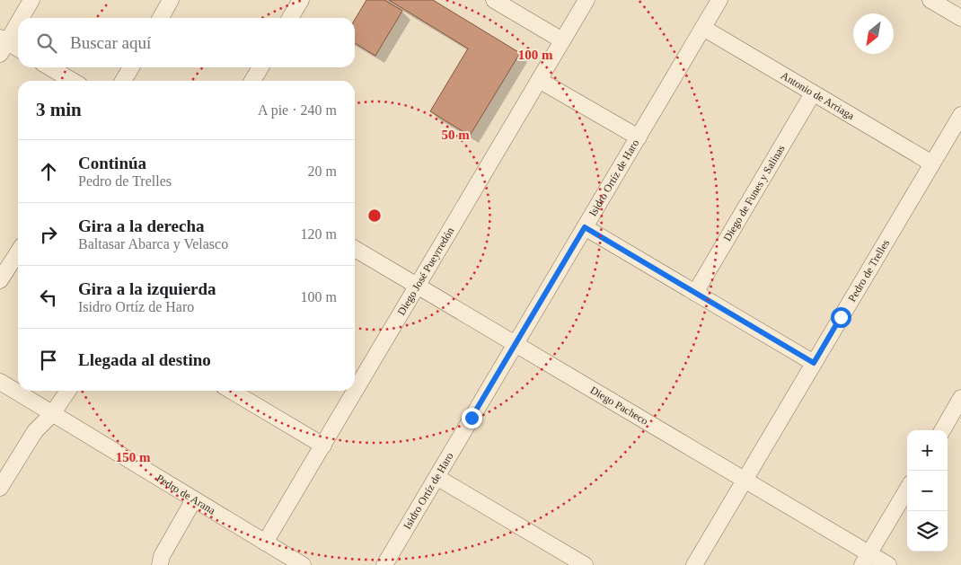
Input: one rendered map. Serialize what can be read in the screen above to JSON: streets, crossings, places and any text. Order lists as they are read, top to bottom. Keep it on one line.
{"streets":{"street":["Antonio de Arriaga","Isidro Ortíz de Haro","Diego de Funes y Salinas","Pedro de Trelles","Diego José Pueyrredón","Diego Pacheco","Pedro de Arana"]},"crossings":[["Antonio de Arriaga","Isidro Ortíz de Haro"],["Antonio de Arriaga","Diego de Funes y Salinas"],["Antonio de Arriaga","Pedro de Trelles"],["Isidro Ortíz de Haro","Diego Pacheco"],["Pedro de Trelles","Diego Pacheco"],["Diego José Pueyrredón","Diego Pacheco"],["Diego José Pueyrredón","Pedro de Arana"]],"north":"bottom left","page":{"search":"Buscar aquí","heading":["3 min","A pie · 240 m"],"list":[["Continúa","Pedro de Trelles","20 m"],["Gira a la derecha","Baltasar Abarca y Velasco","120 m"],["Gira a la izquierda","Isidro Ortíz de Haro","100 m"],"Llegada al destino"],"map_buttons":["+","−"]},"rings":["100 m","50 m","150 m"]}
